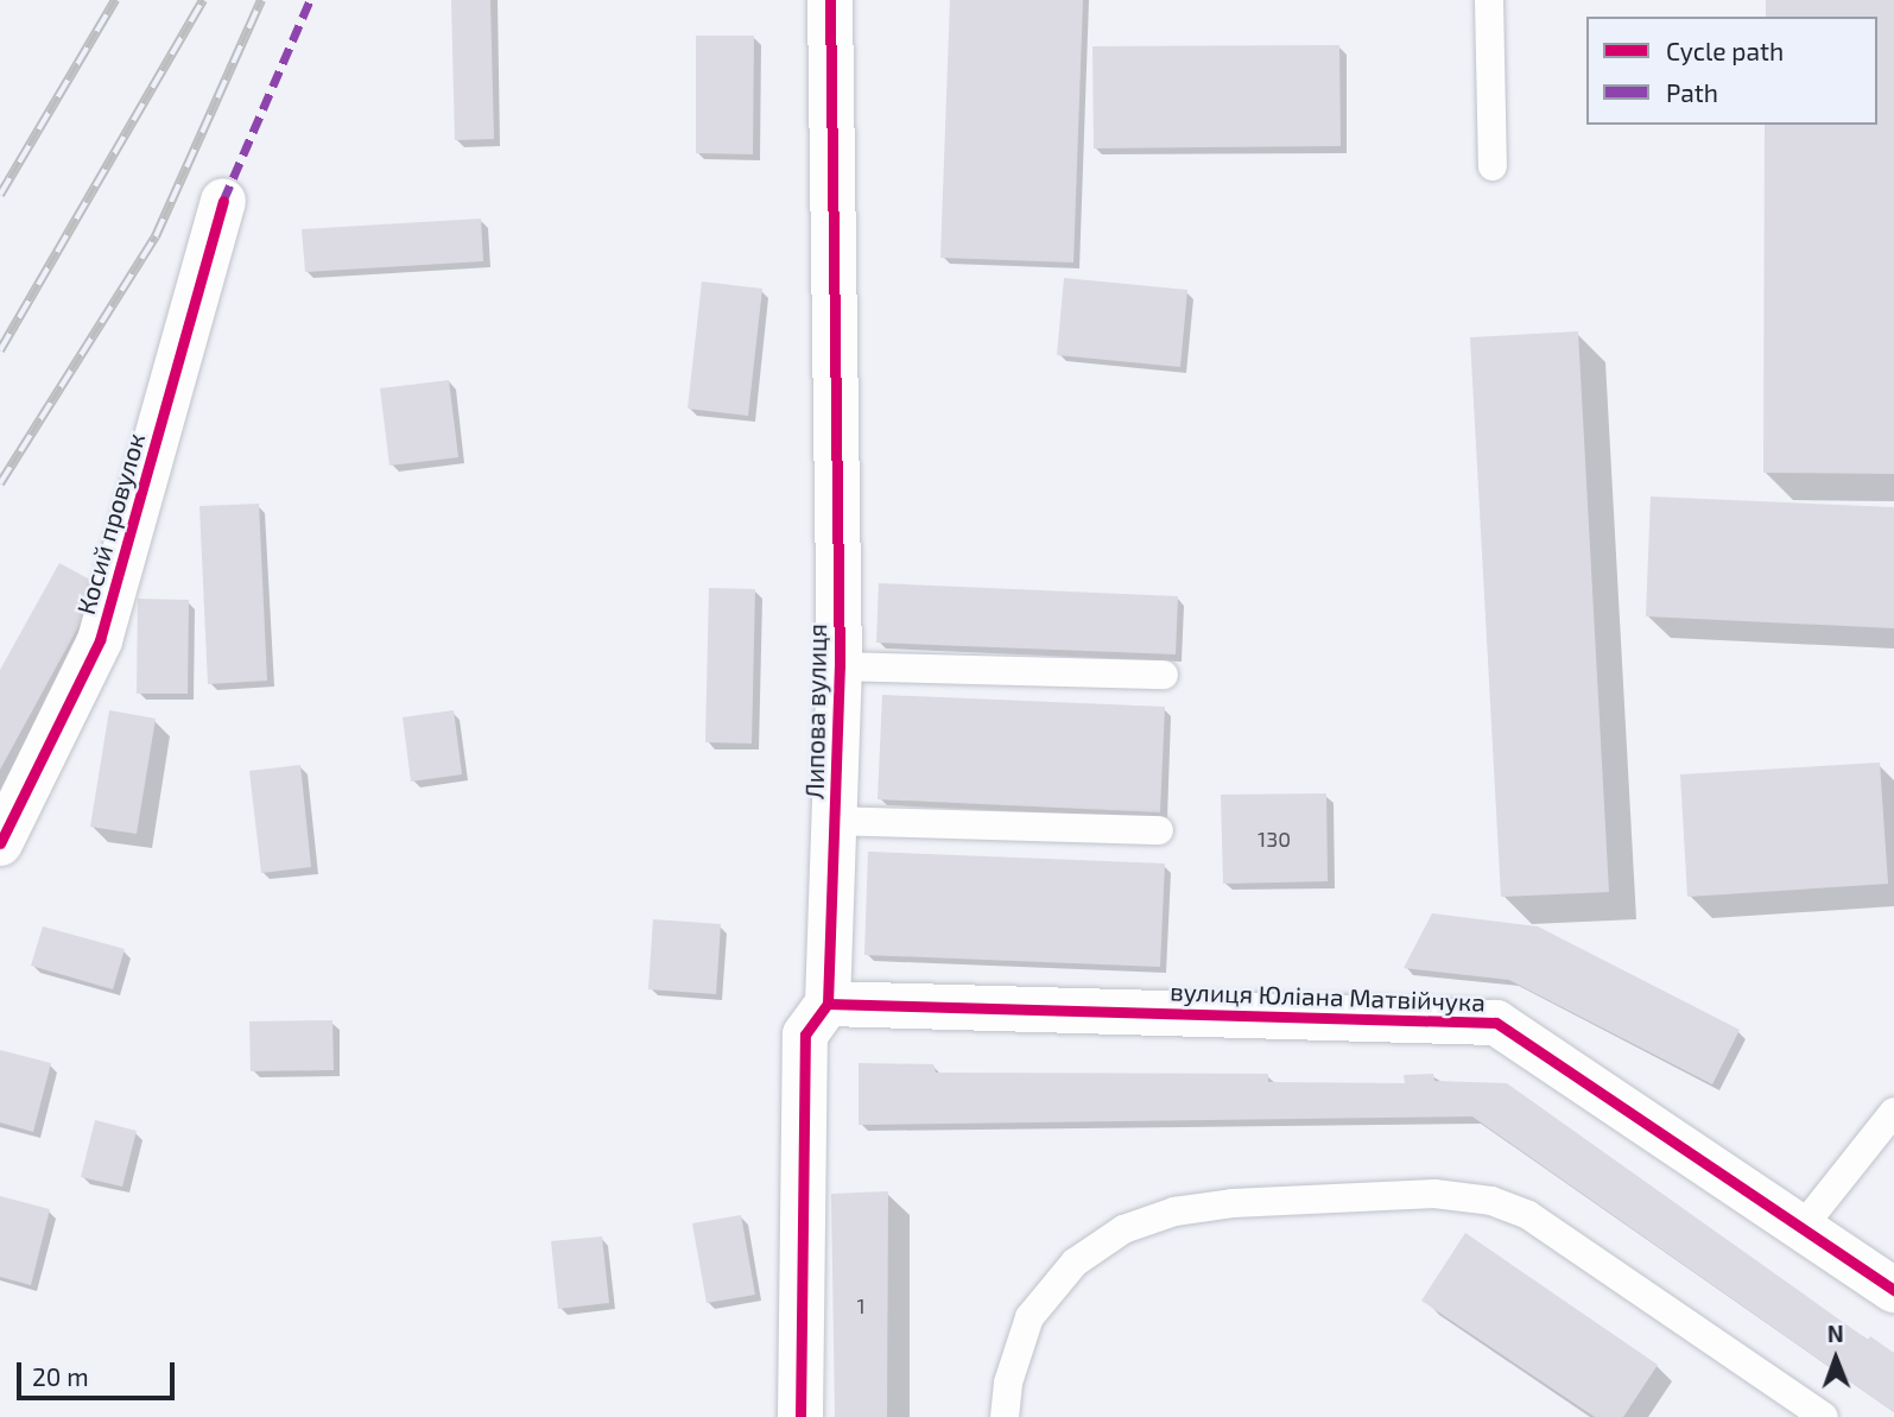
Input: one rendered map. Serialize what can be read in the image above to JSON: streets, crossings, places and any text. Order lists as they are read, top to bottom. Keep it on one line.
{"streets":{"street":["Косий провулок","Липова вулиця","вулиця Юліана Матвійчука"]},"crossings":[["Липова вулиця","вулиця Юліана Матвійчука"]],"house_numbers":["130","1"],"legend":["Cycle path","Path"],"scale_bar":"20 m","north":"top"}
